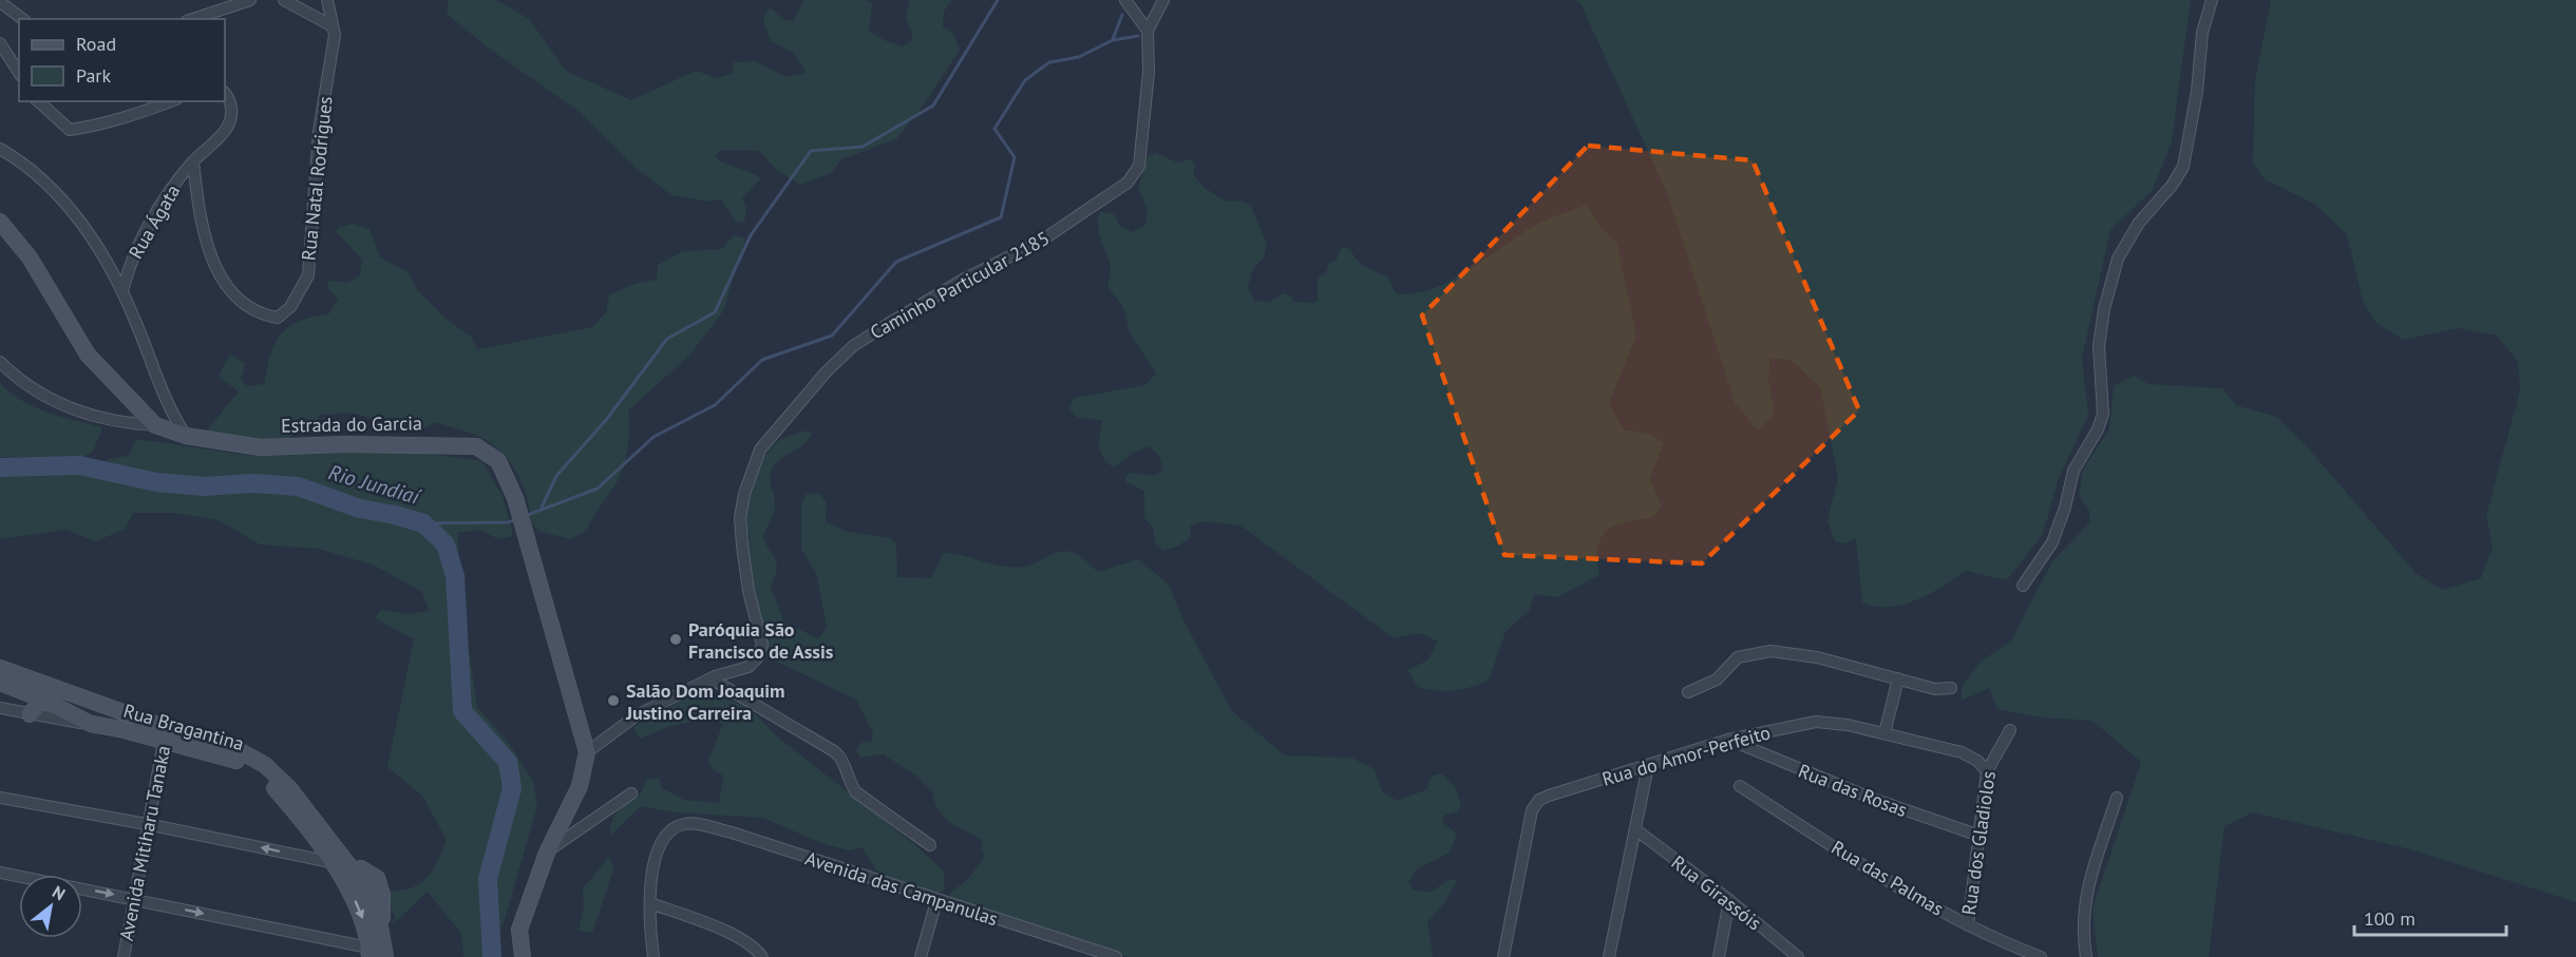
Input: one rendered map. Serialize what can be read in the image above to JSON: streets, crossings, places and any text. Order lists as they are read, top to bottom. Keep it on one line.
{"streets":{"street":["Rua Natal Rodrigues","Rua Ágata","Caminho Particular 2185","Estrada do Garcia","Rua Bragantina","Rua do Amor-Perfeito","Rua das Rosas","Avenida Mitiharu Tanaka","Rua dos Gladiolos","Rua das Palmas","Avenida das Campanulas","Rua Girassóis"]},"crossings":[["Rua Natal Rodrigues","Rua Ágata"],["Rua Bragantina","Avenida Mitiharu Tanaka"],["Rua do Amor-Perfeito","Rua das Rosas"],["Rua do Amor-Perfeito","Rua dos Gladiolos"],["Rua das Rosas","Rua dos Gladiolos"],["Rua dos Gladiolos","Rua das Palmas"]],"water":["Rio Jundiaí"],"places":["Paróquia São Francisco de Assis","Salão Dom Joaquim Justino Carreira"],"legend":["Road","Park"],"scale_bar":"100 m","north":"top right"}
